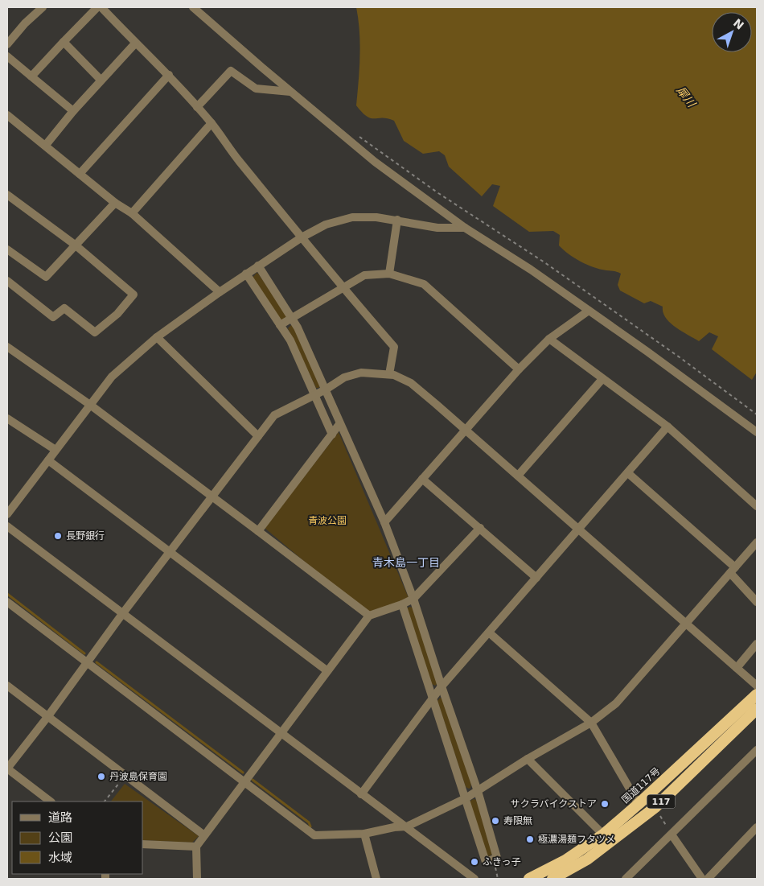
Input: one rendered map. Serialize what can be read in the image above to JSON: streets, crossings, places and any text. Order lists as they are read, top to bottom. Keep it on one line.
{"streets":{"highway":["国道117号","117"]},"districts":["青木島一丁目"],"water":["犀川"],"parks":["青波公園"],"places":["長野銀行","丹波島保育園","サクラバイクストア","寿限無","極濃湯麺フタツメ","ふきっ子"],"legend":["道路","公園","水域"],"north":"top right"}
